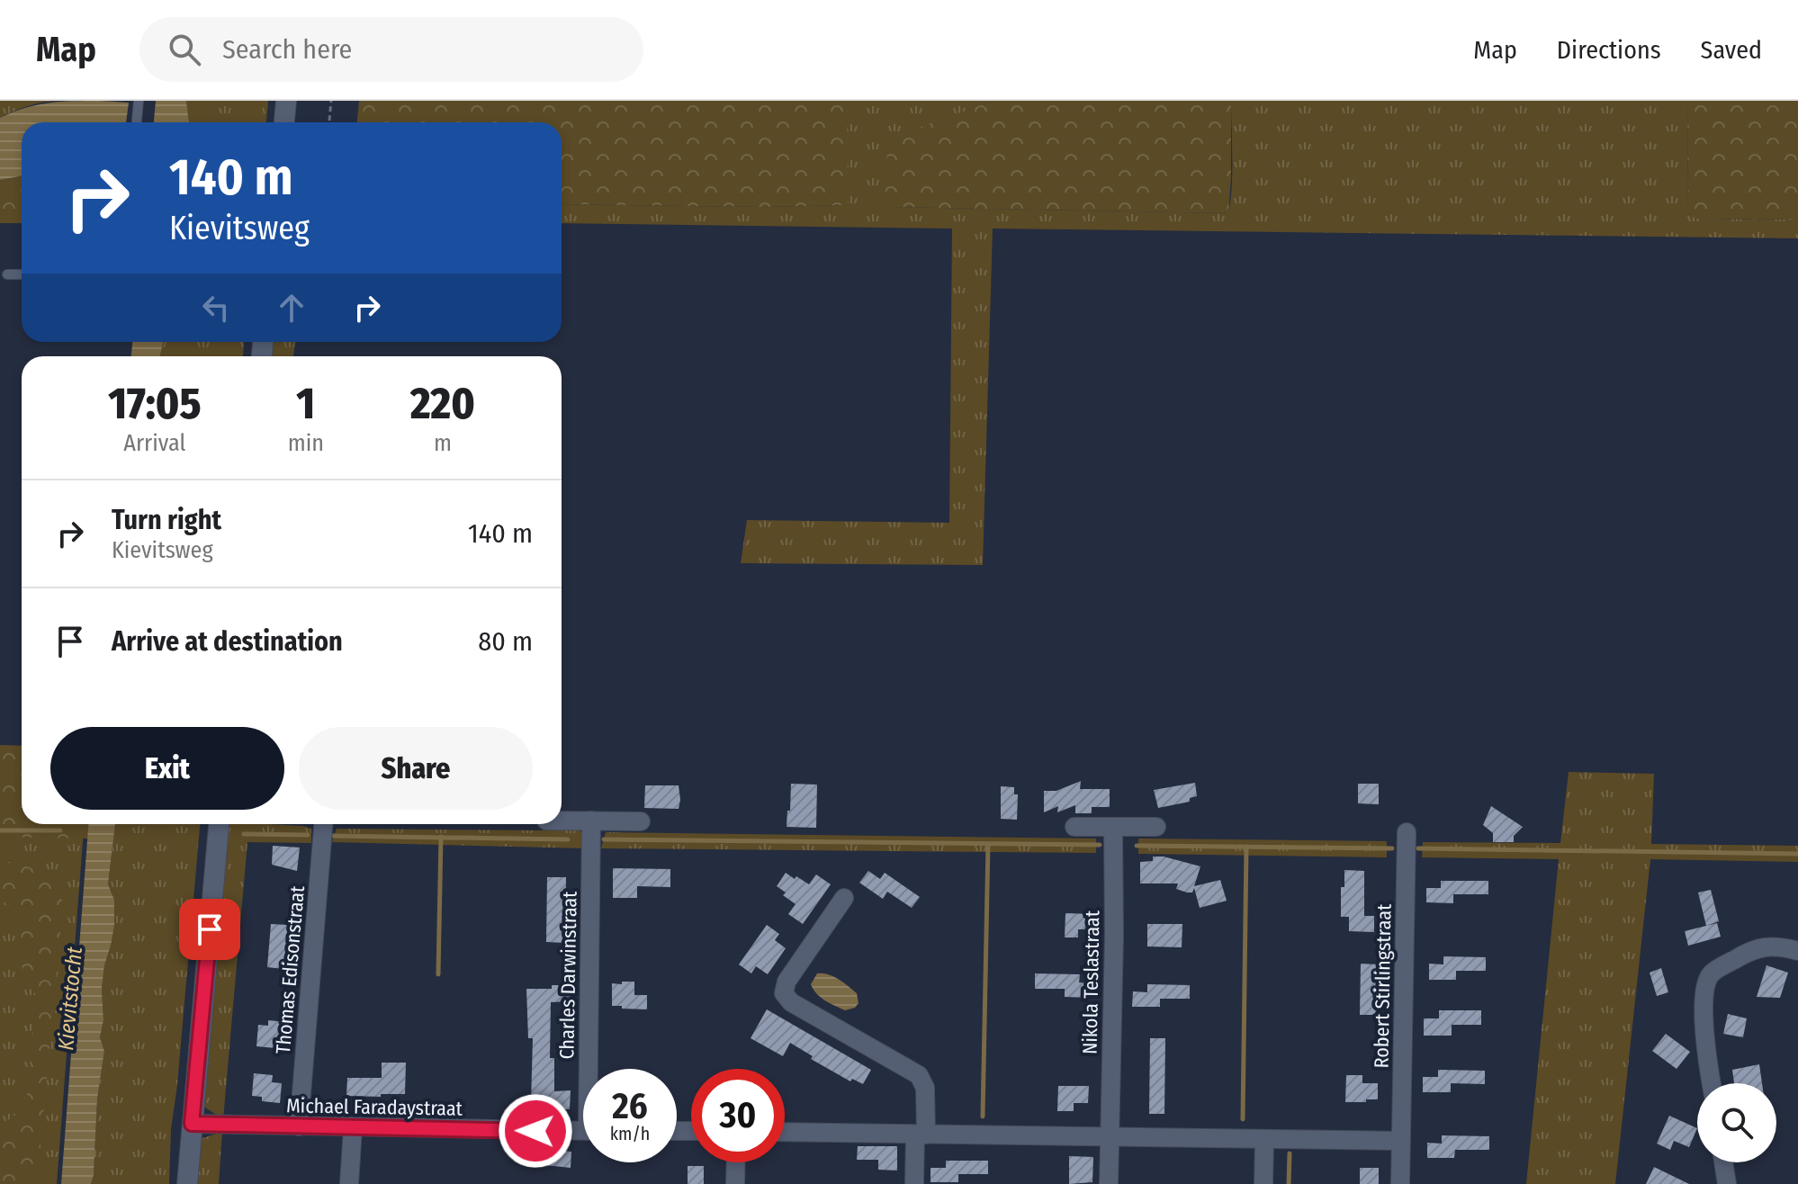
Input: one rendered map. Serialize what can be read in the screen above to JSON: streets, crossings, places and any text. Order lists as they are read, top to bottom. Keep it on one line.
{"streets":{"street":["Thomas Edisonstraat","Charles Darwinstraat","Nikola Teslastraat","Robert Stirlingstraat","Michael Faradaystraat"]},"crossings":[["Thomas Edisonstraat","Michael Faradaystraat"]],"water":["Kievitstocht"],"page":{"header":"Map","search":"Search here","nav":["Map","Directions","Saved"],"turn":["140 m","Kievitsweg"],"eta":["17:05","Arrival","1","min","220","m"],"list":[{"name":"Turn right","note":"Kievitsweg","value":"140 m"},{"name":"Arrive at destination","value":"80 m"}],"buttons":["Exit","Share"],"speed":"26 km/h","limit":"30"}}
